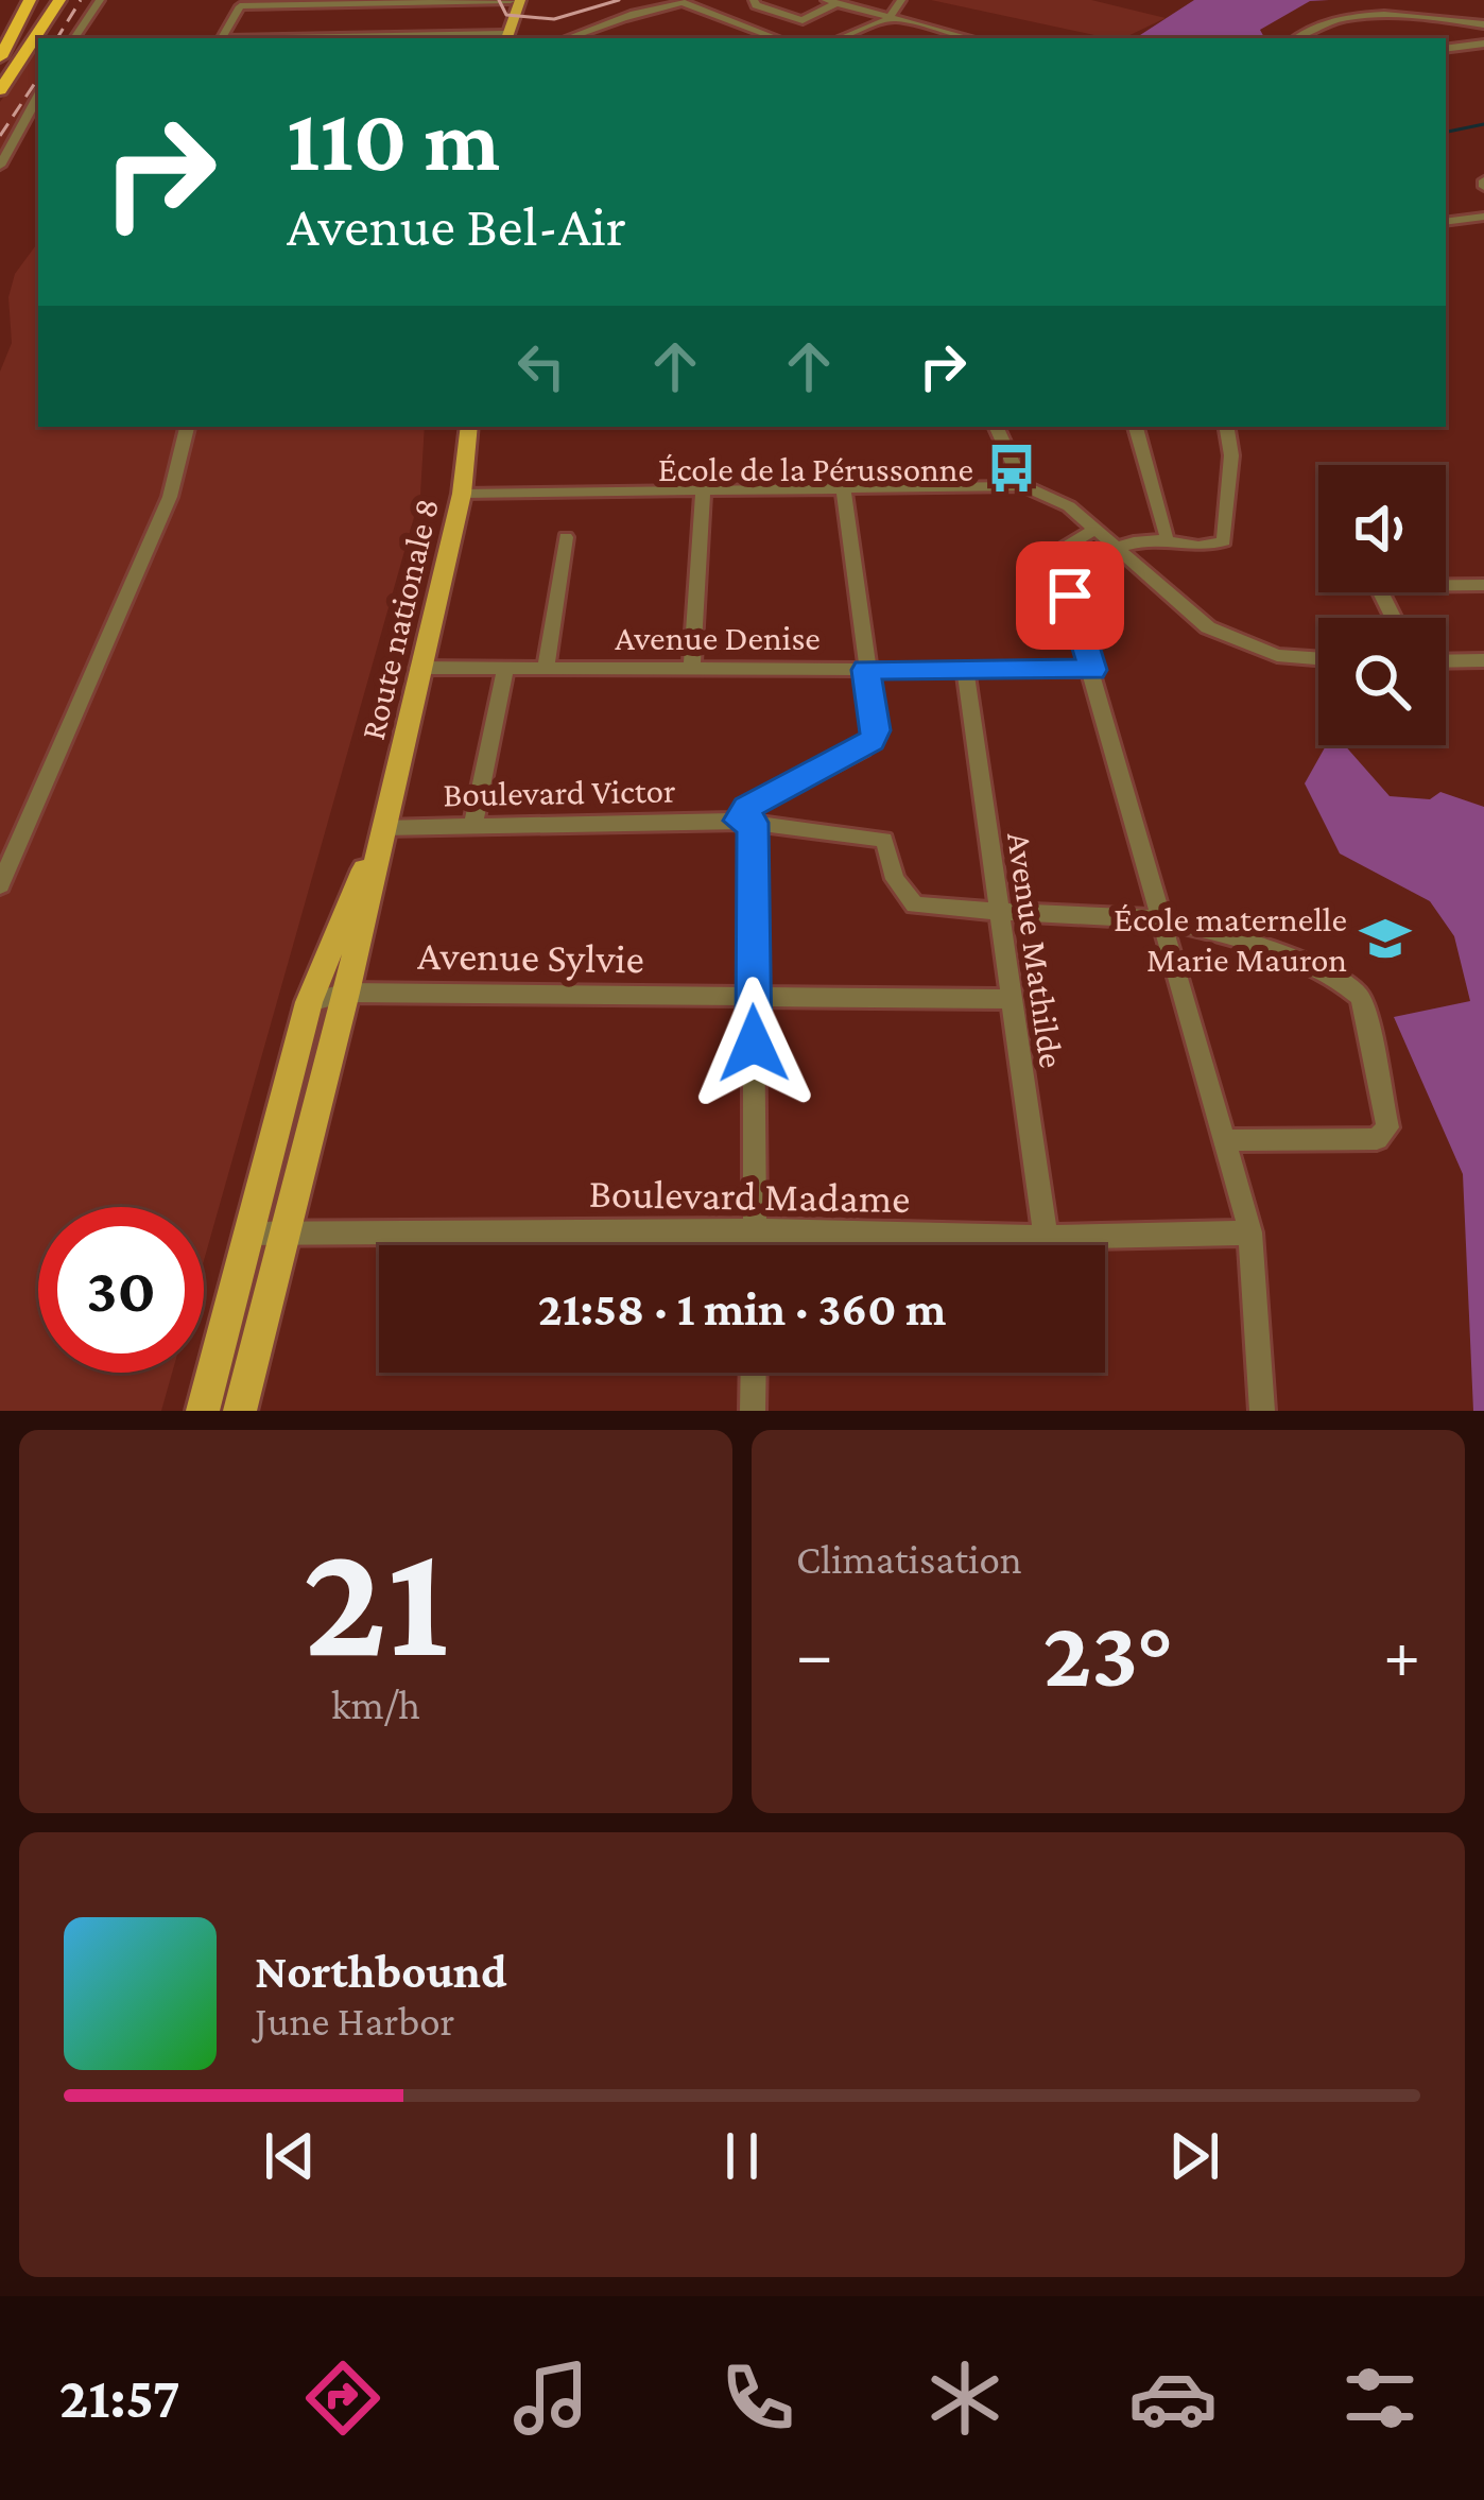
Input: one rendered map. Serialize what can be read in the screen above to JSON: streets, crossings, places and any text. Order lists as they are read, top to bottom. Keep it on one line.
{"streets":{"main road":["Route nationale 8"],"street":["Avenue Denise","Boulevard Victor","Avenue Mathilde","Avenue Sylvie","Boulevard Madame"]},"crossings":[["Route nationale 8","Avenue Denise"],["Route nationale 8","Boulevard Victor"],["Avenue Denise","Avenue Mathilde"],["Boulevard Victor","Avenue Mathilde"],["Avenue Mathilde","Avenue Sylvie"],["Avenue Mathilde","Boulevard Madame"]],"places":{"bus stop":["École de la Pérussonne"],"school or university":["École maternelle Marie Mauron"]},"page":{"turn":["110 m","Avenue Bel-Air"],"limit":"30","trip":"21:58 · 1 min · 360 m","tile":[["21","km/h"],"Climatisation"],"heat":["−","23°","+"],"song":["Northbound","June Harbor"],"tabs":"21:57"}}
